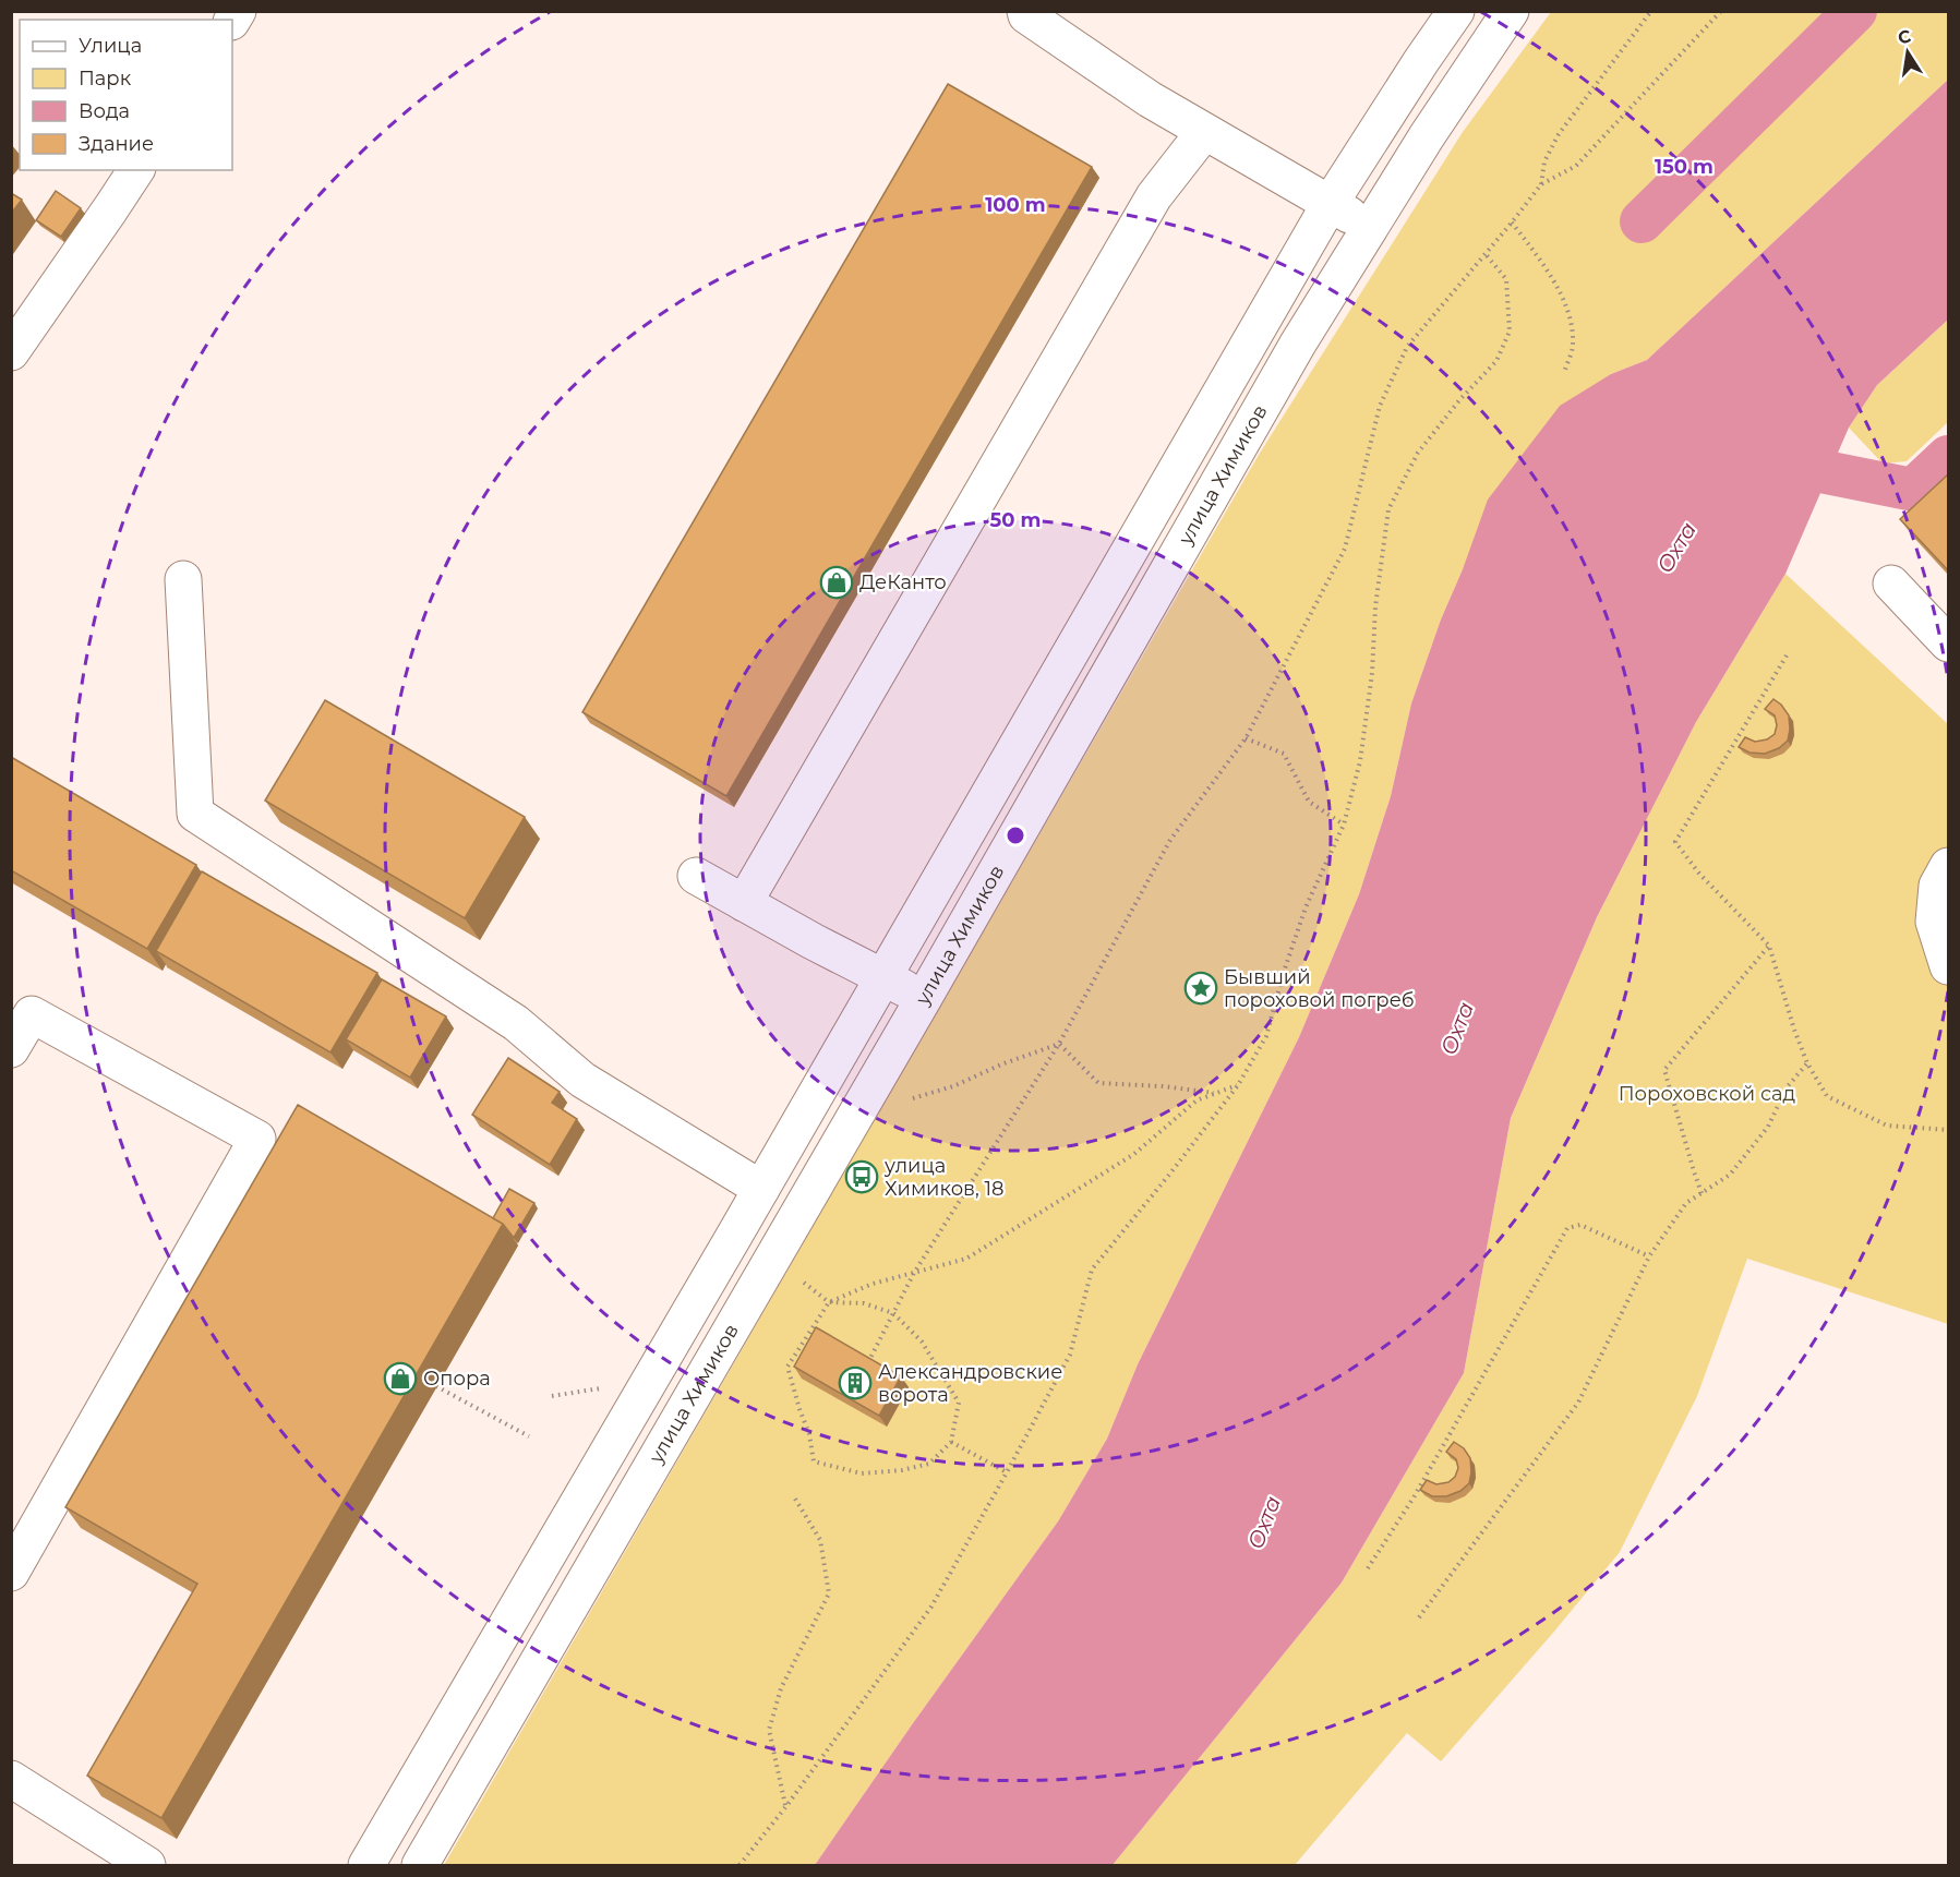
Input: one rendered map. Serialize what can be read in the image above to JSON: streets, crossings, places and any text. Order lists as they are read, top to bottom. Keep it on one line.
{"streets":{"street":["улица Химиков"]},"water":["Охта"],"parks":["Пороховской сад"],"places":{"shop":["ДеКанто","Опора"],"place":["Бывший пороховой погреб"],"bus stop":["улица Химиков, 18"],"building":["Александровские ворота"]},"legend":["Улица","Парк","Вода","Здание"],"north":"top","rings":["150 m","100 m","50 m"]}
